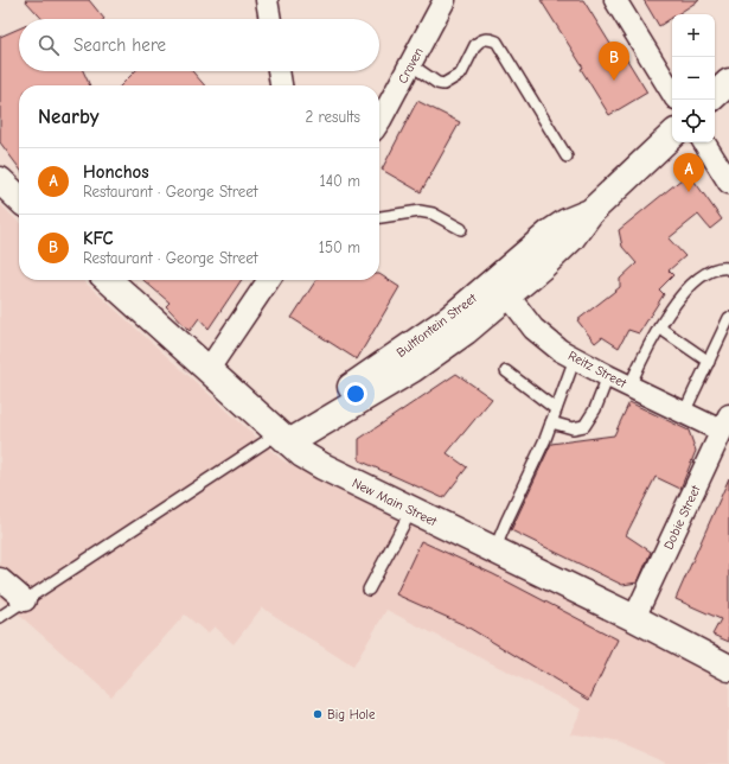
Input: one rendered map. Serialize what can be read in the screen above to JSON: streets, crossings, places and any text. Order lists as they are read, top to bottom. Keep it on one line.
{"streets":{"street":["Craven","Bultfontein Street","Reitz Street","New Main Street","Dobie Street"]},"crossings":[["Bultfontein Street","Reitz Street"],["Bultfontein Street","New Main Street"],["Reitz Street","Dobie Street"],["New Main Street","Dobie Street"]],"places":["Big Hole"],"page":{"map_buttons":["+","−"],"search":"Search here","pins":["B","A"],"heading":["Nearby","2 results"],"list":[{"mark":"A","name":"Honchos","note":"Restaurant · George Street","value":"140 m"},{"mark":"B","name":"KFC","note":"Restaurant · George Street","value":"150 m"}]}}
